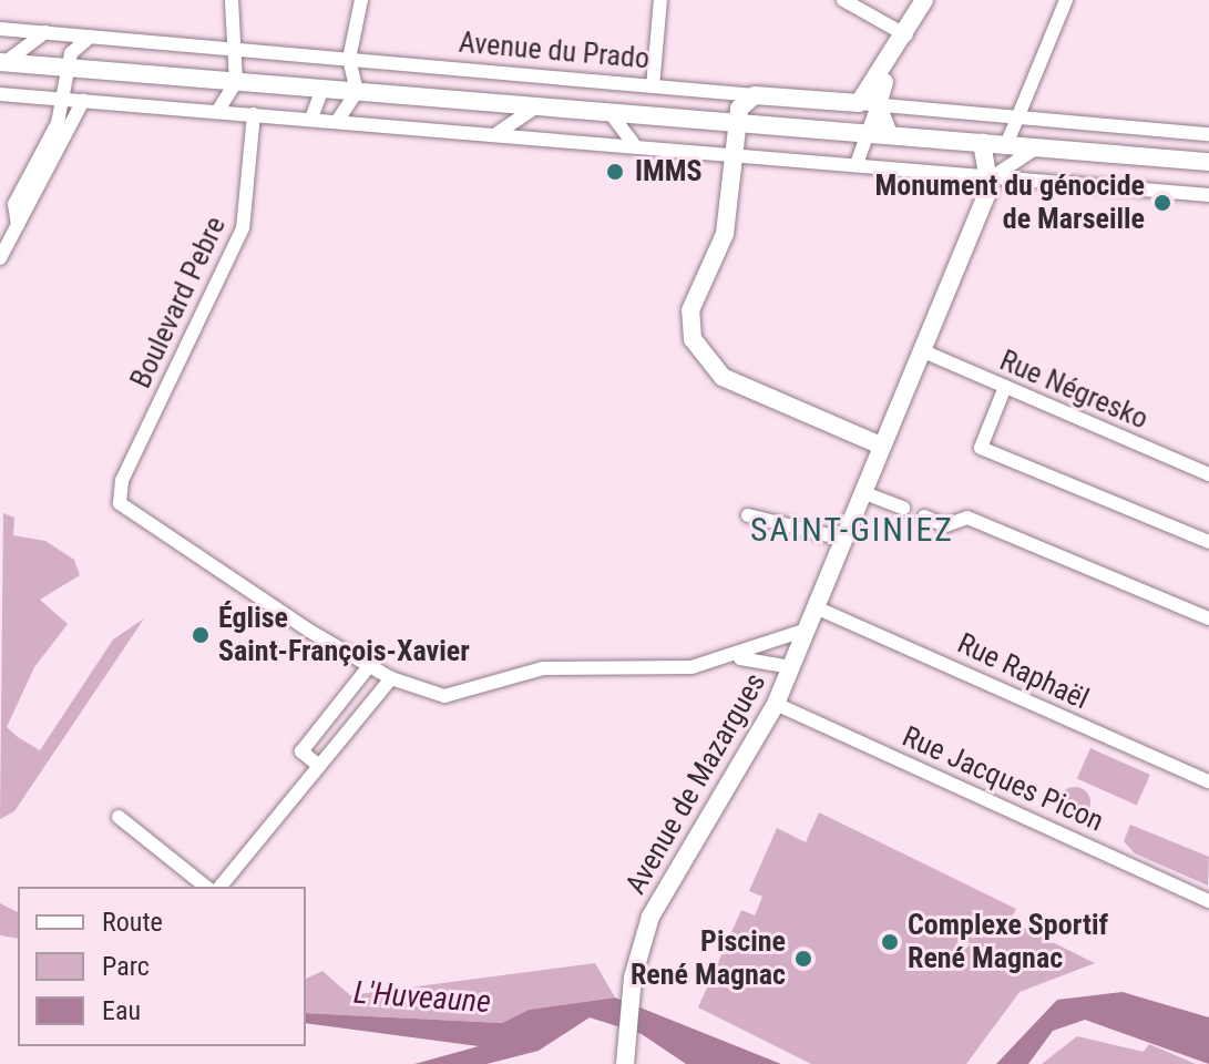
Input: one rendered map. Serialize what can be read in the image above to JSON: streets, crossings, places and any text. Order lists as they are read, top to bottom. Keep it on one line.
{"streets":{"street":["Avenue du Prado","Boulevard Pebre","Rue Négresko","Rue Raphaël","Rue Jacques Picon","Avenue de Mazargues"]},"crossings":[["Rue Négresko","Avenue de Mazargues"],["Rue Raphaël","Avenue de Mazargues"],["Rue Jacques Picon","Avenue de Mazargues"]],"districts":["SAINT-GINIEZ"],"water":["L'Huveaune"],"places":["IMMS","Monument du génocide de Marseille","Église Saint-François-Xavier","Complexe Sportif René Magnac","Piscine René Magnac"],"legend":["Route","Parc","Eau"]}
